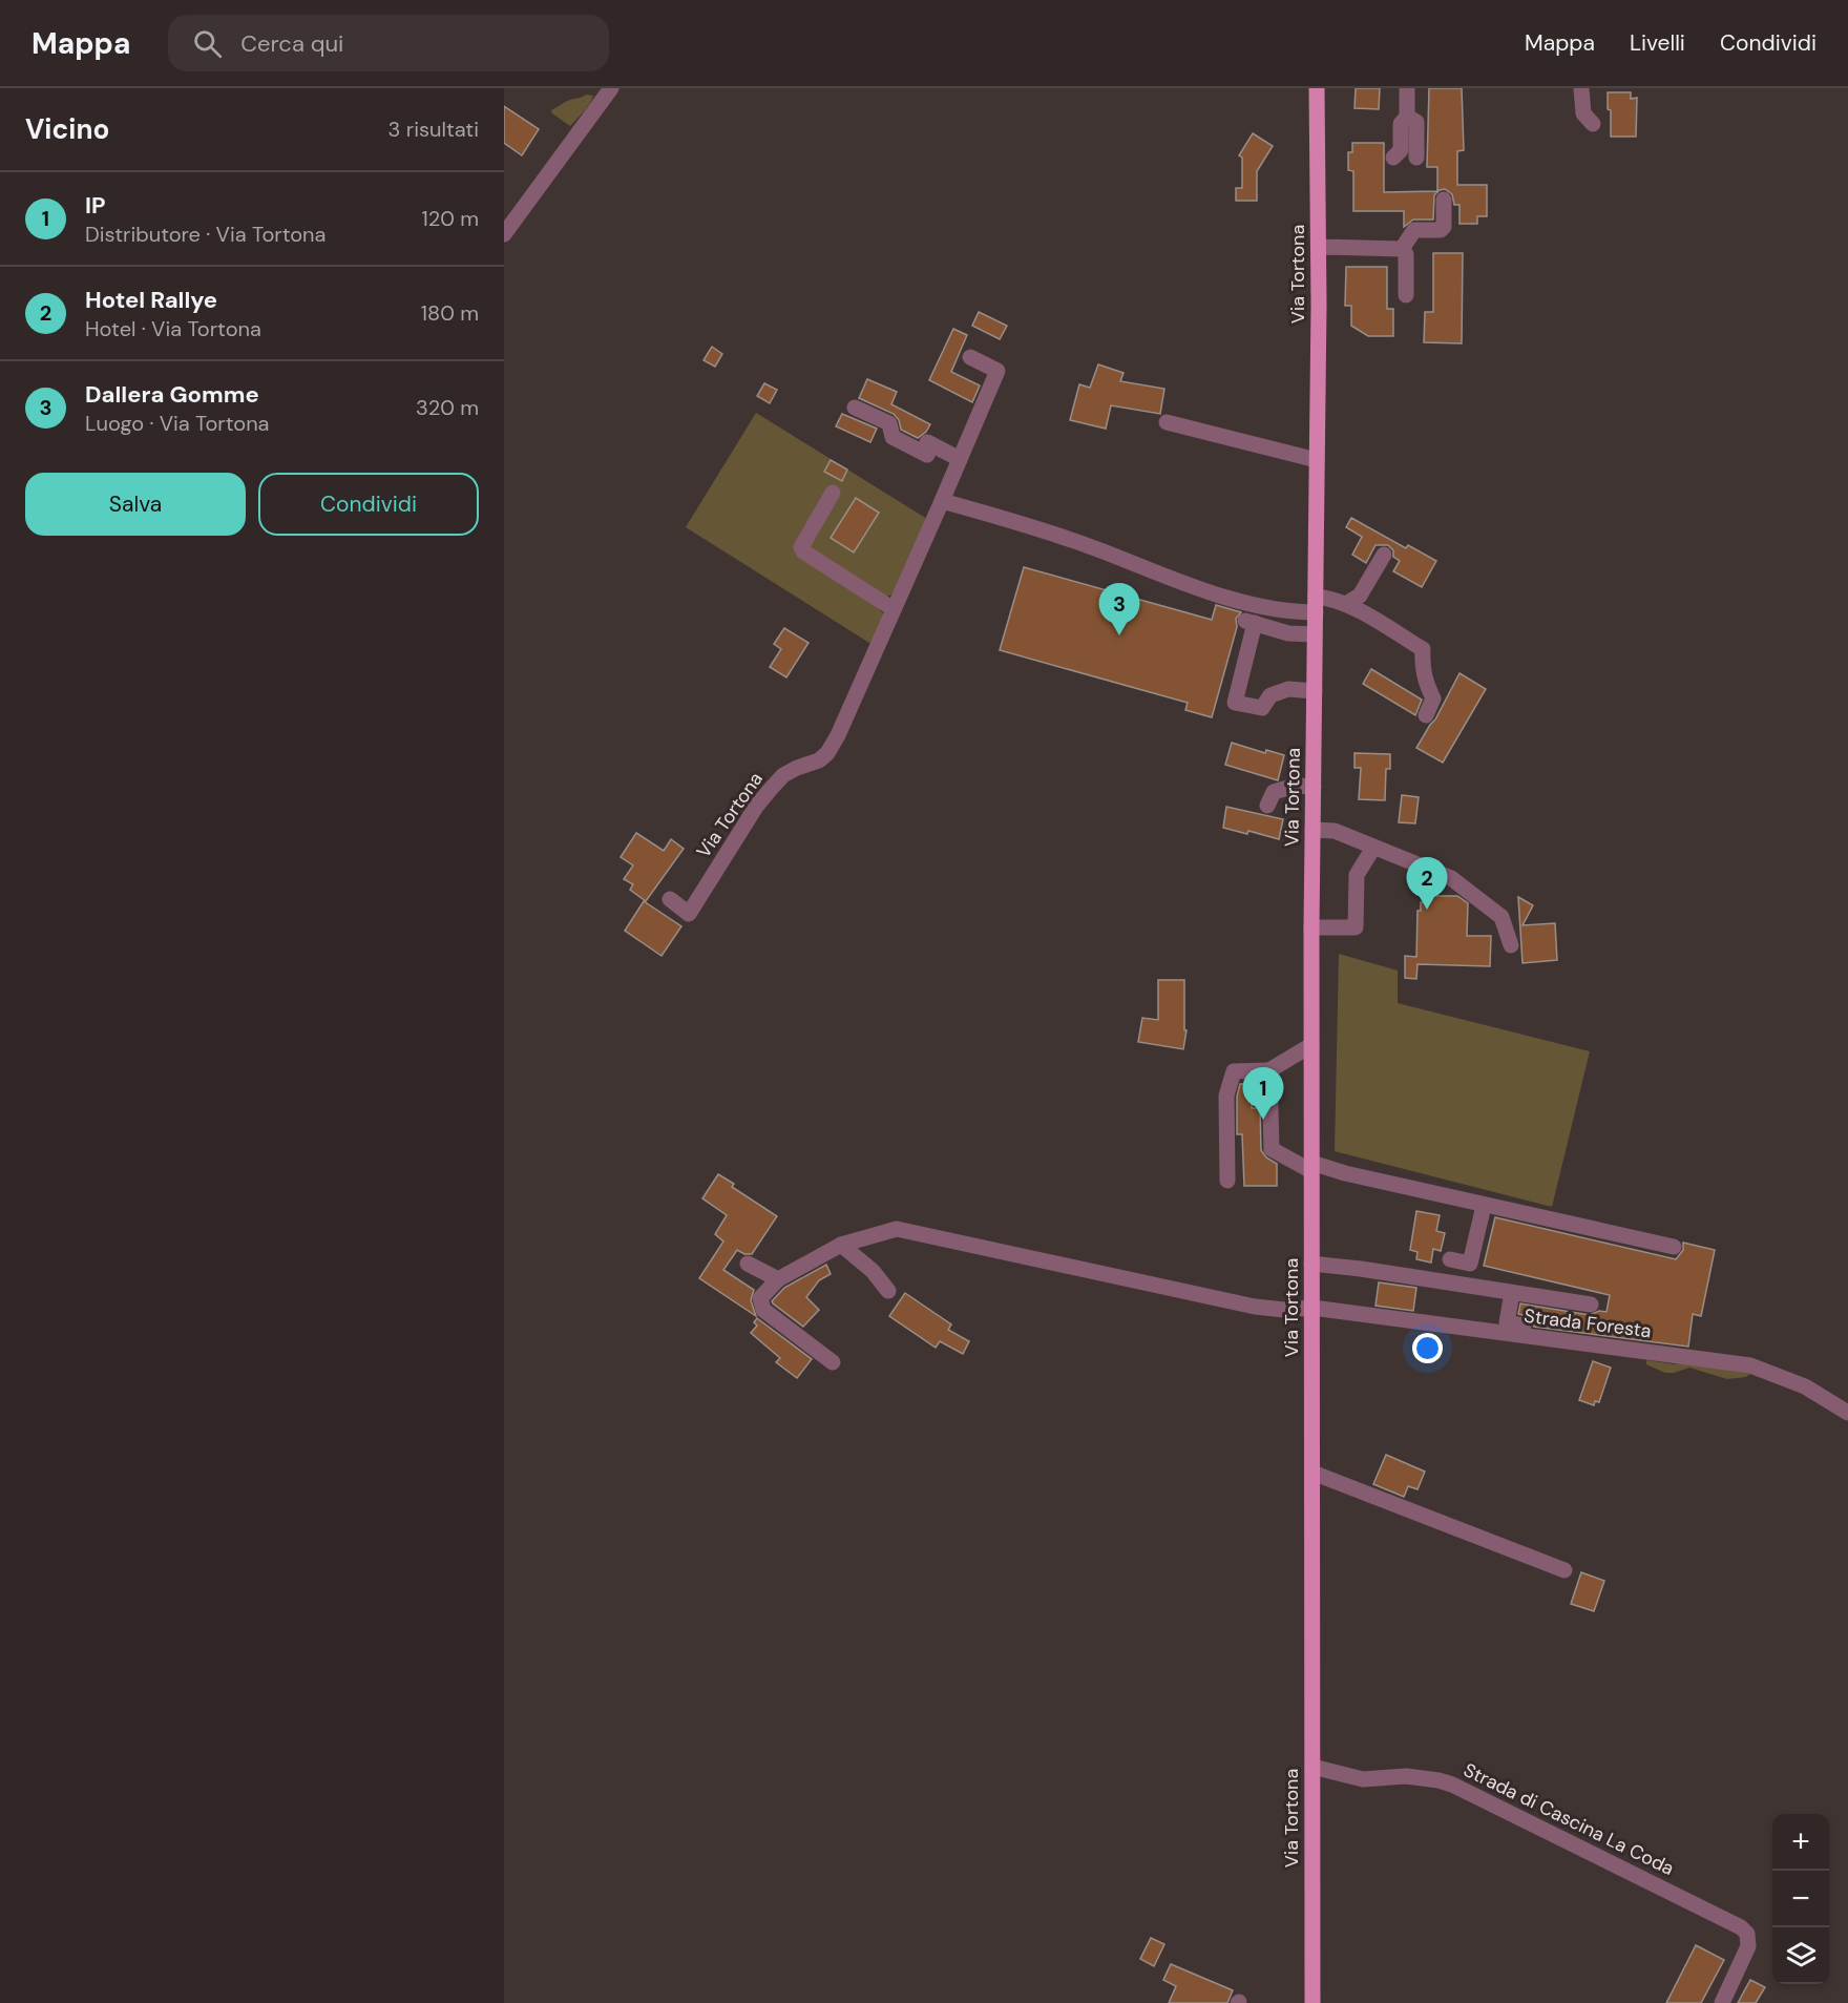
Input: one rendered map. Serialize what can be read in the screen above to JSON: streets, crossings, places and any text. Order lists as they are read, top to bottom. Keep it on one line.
{"streets":{"main road":["Via Tortona"],"street":["Strada Foresta","Strada di Cascina La Coda"]},"crossings":[["Via Tortona","Strada Foresta"],["Via Tortona","Strada di Cascina La Coda"]],"page":{"header":"Mappa","search":"Cerca qui","nav":["Mappa","Livelli","Condividi"],"heading":["Vicino","3 risultati"],"list":[{"mark":"1","name":"IP","note":"Distributore · Via Tortona","value":"120 m"},{"mark":"2","name":"Hotel Rallye","note":"Hotel · Via Tortona","value":"180 m"},{"mark":"3","name":"Dallera Gomme","note":"Luogo · Via Tortona","value":"320 m"}],"buttons":["Salva","Condividi"],"pins":["3","2","1"],"map_buttons":["+","−"]}}
